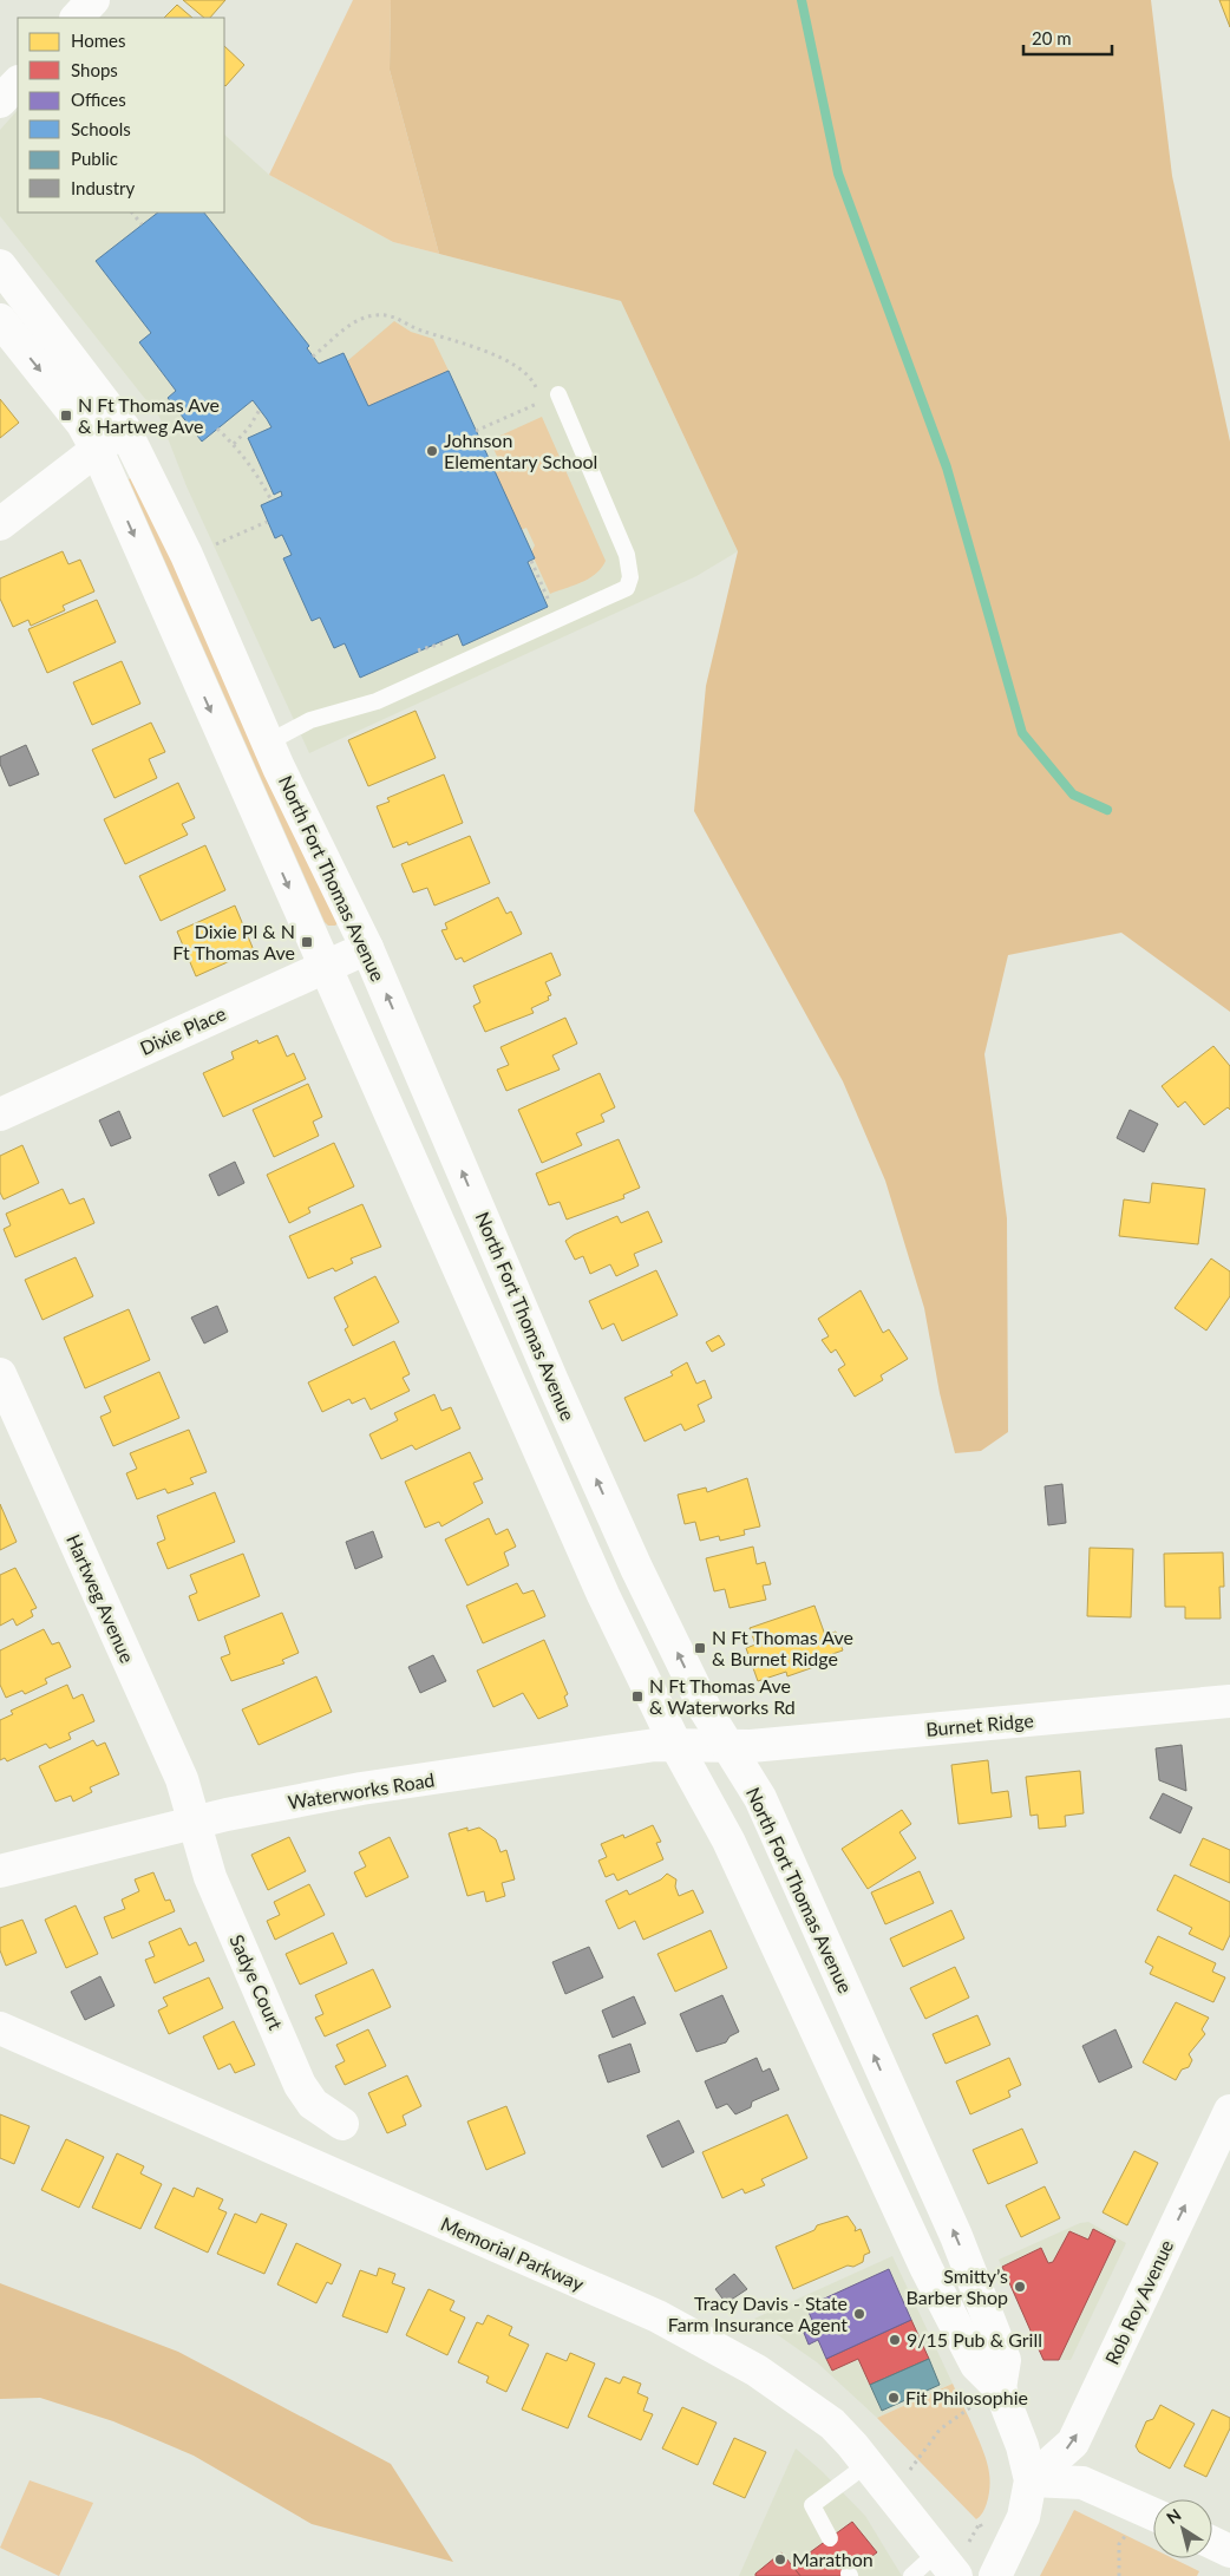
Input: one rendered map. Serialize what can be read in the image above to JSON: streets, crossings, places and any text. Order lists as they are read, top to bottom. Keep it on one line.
{"streets":{"street":["North Fort Thomas Avenue","Dixie Place","Hartweg Avenue","Burnet Ridge","Waterworks Road","Sadye Court","Memorial Parkway","Rob Roy Avenue"]},"crossings":[["North Fort Thomas Avenue","Dixie Place"],["North Fort Thomas Avenue","Burnet Ridge"],["North Fort Thomas Avenue","Waterworks Road"],["North Fort Thomas Avenue","Rob Roy Avenue"],["Hartweg Avenue","Waterworks Road"],["Hartweg Avenue","Sadye Court"],["Burnet Ridge","Waterworks Road"],["Waterworks Road","Sadye Court"]],"one_way":["Rob Roy Avenue"],"places":{"transit":["N Ft Thomas Ave & Hartweg Ave","Dixie Pl & N Ft Thomas Ave","N Ft Thomas Ave & Burnet Ridge","N Ft Thomas Ave & Waterworks Rd"],"other":["Johnson Elementary School","Smitty’s Barber Shop","Tracy Davis - State Farm Insurance Agent","9/15 Pub & Grill","Fit Philosophie","Marathon"]},"legend":["Homes","Shops","Offices","Schools","Public","Industry"],"scale_bar":"20 m","north":"top left"}
